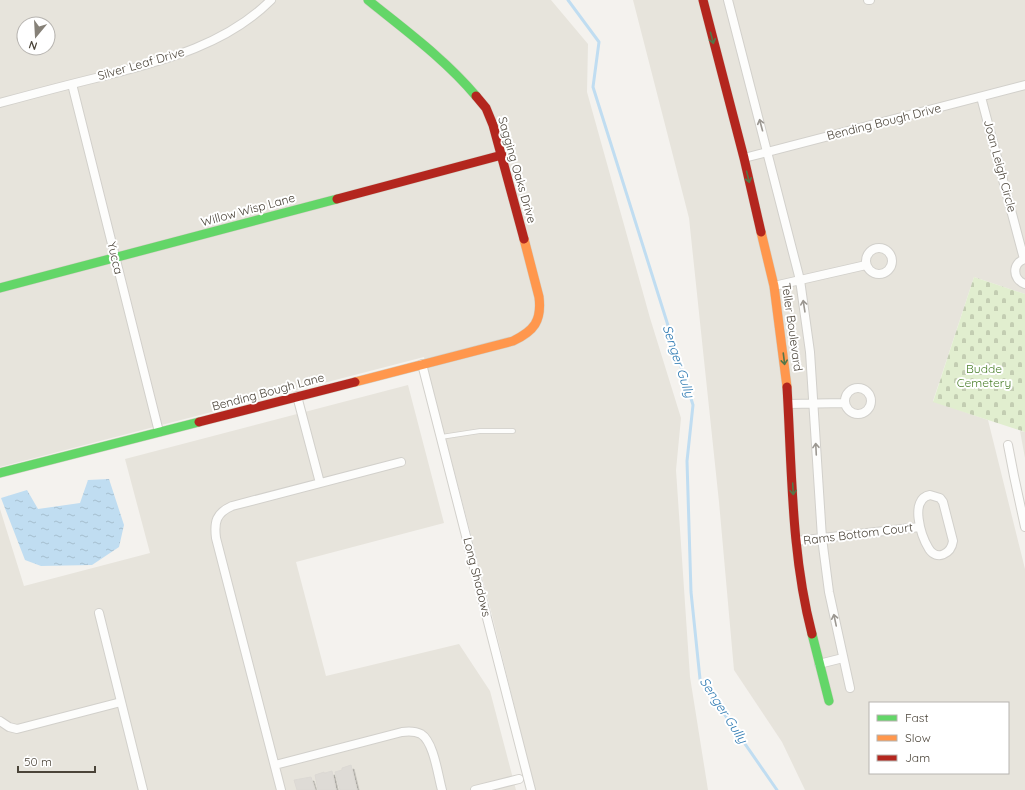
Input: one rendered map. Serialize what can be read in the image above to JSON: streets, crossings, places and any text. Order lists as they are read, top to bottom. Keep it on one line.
{"streets":{"street":["Silver Leaf Drive","Bending Bough Drive","Joan Leigh Circle","Sagging Oaks Drive","Willow Wisp Lane","Yucca","Teller Boulevard","Bending Bough Lane","Rams Bottom Court","Long Shadows"]},"crossings":[["Silver Leaf Drive","Yucca"],["Bending Bough Drive","Joan Leigh Circle"],["Bending Bough Drive","Teller Boulevard"],["Sagging Oaks Drive","Willow Wisp Lane"],["Sagging Oaks Drive","Bending Bough Lane"],["Willow Wisp Lane","Yucca"],["Yucca","Bending Bough Lane"],["Teller Boulevard","Rams Bottom Court"],["Bending Bough Lane","Long Shadows"]],"water":["Senger Gully"],"parks":["Budde Cemetery"],"legend":["Fast","Slow","Jam"],"scale_bar":"50 m","north":"bottom"}
